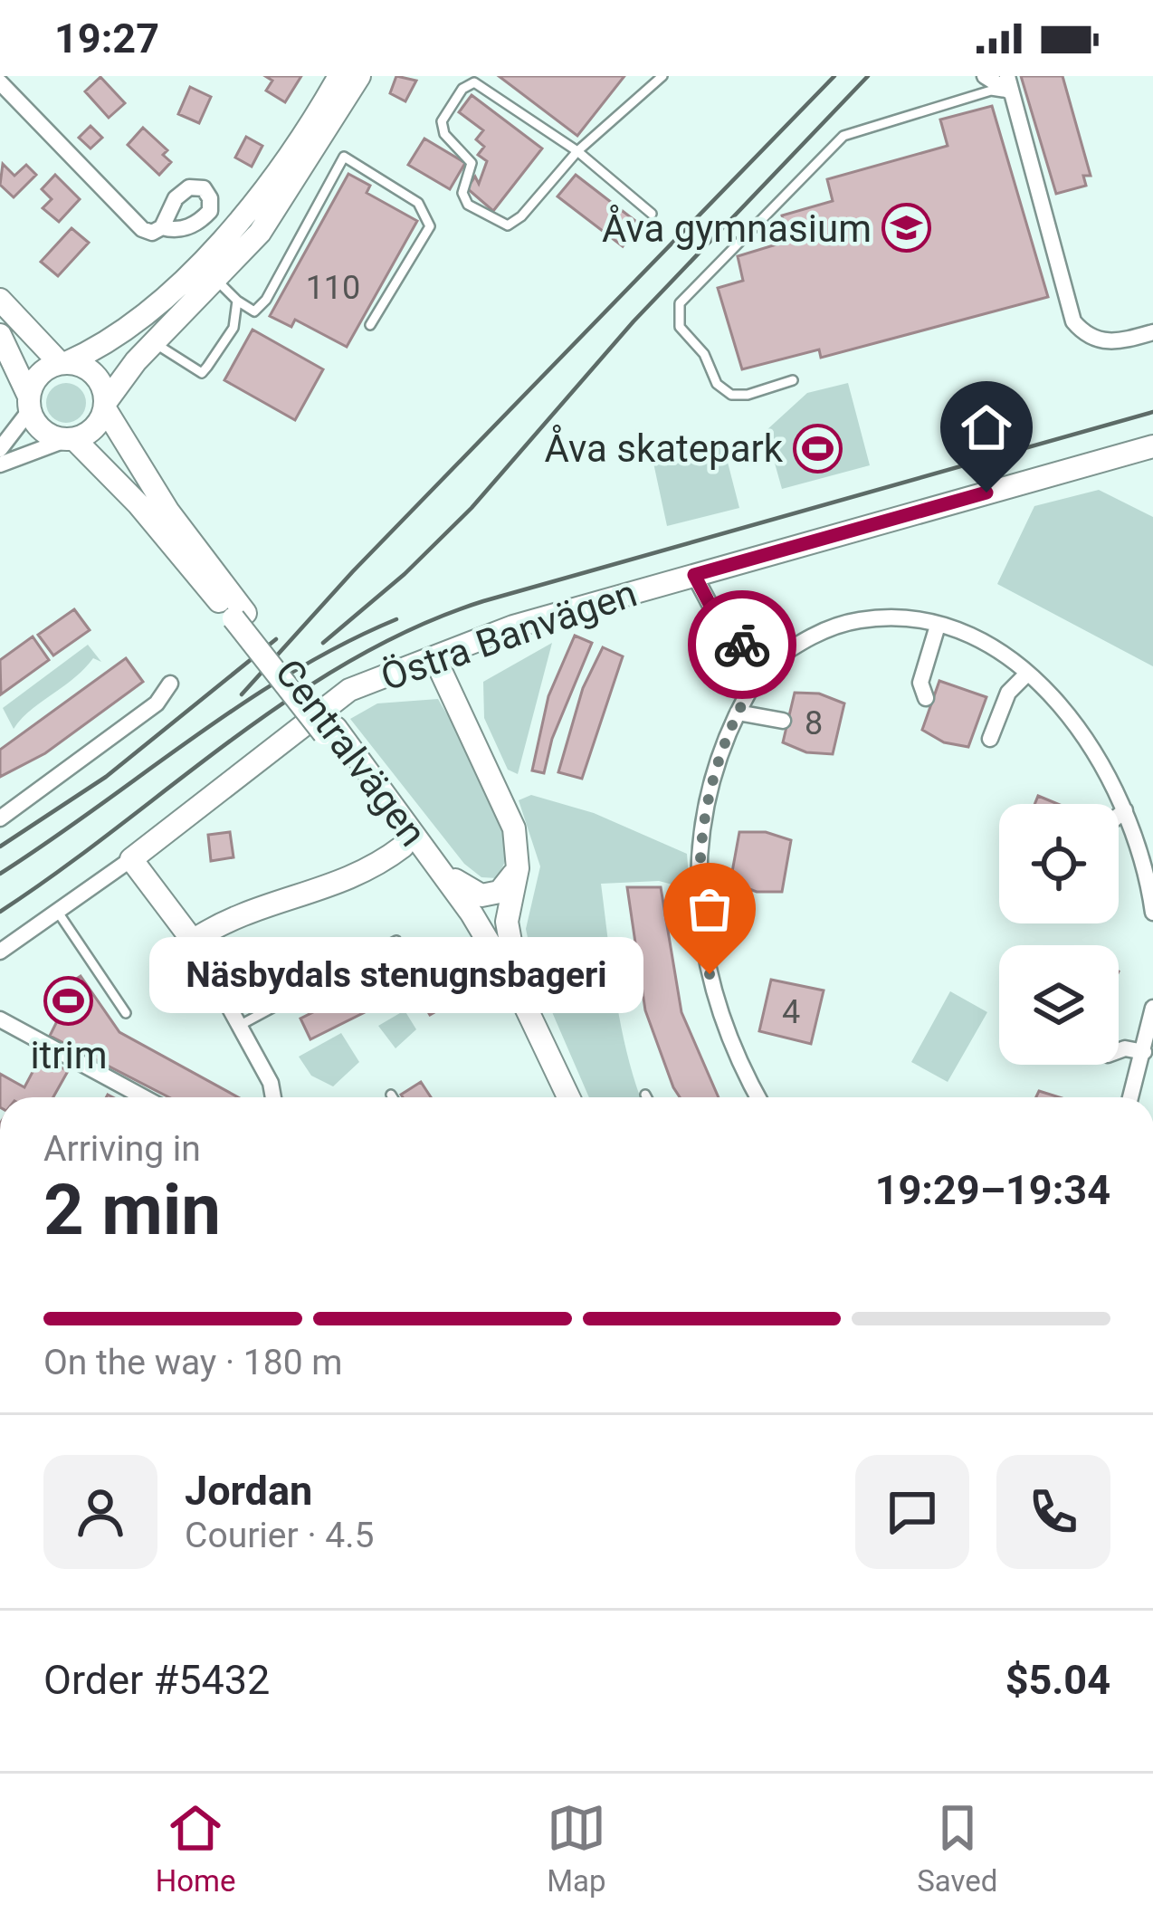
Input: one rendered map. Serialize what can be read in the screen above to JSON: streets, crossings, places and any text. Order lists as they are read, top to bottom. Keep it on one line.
{"streets":{"street":["Östra Banvägen","Centralvägen"]},"places":{"school or university":["Åva gymnasium"],"sports":["Åva skatepark","itrim"],"other":["Näsbydals stenugnsbageri"]},"house_numbers":["110","8","4"],"page":{"status":"19:27","bubble":"Näsbydals stenugnsbageri","heading":["2 min","Arriving in","19:29–19:34"],"panel":["Jordan","Courier · 4.5","Order #5432","$5.04"],"bar":"On the way · 180 m","tabs":["Home","Map","Saved"]}}
